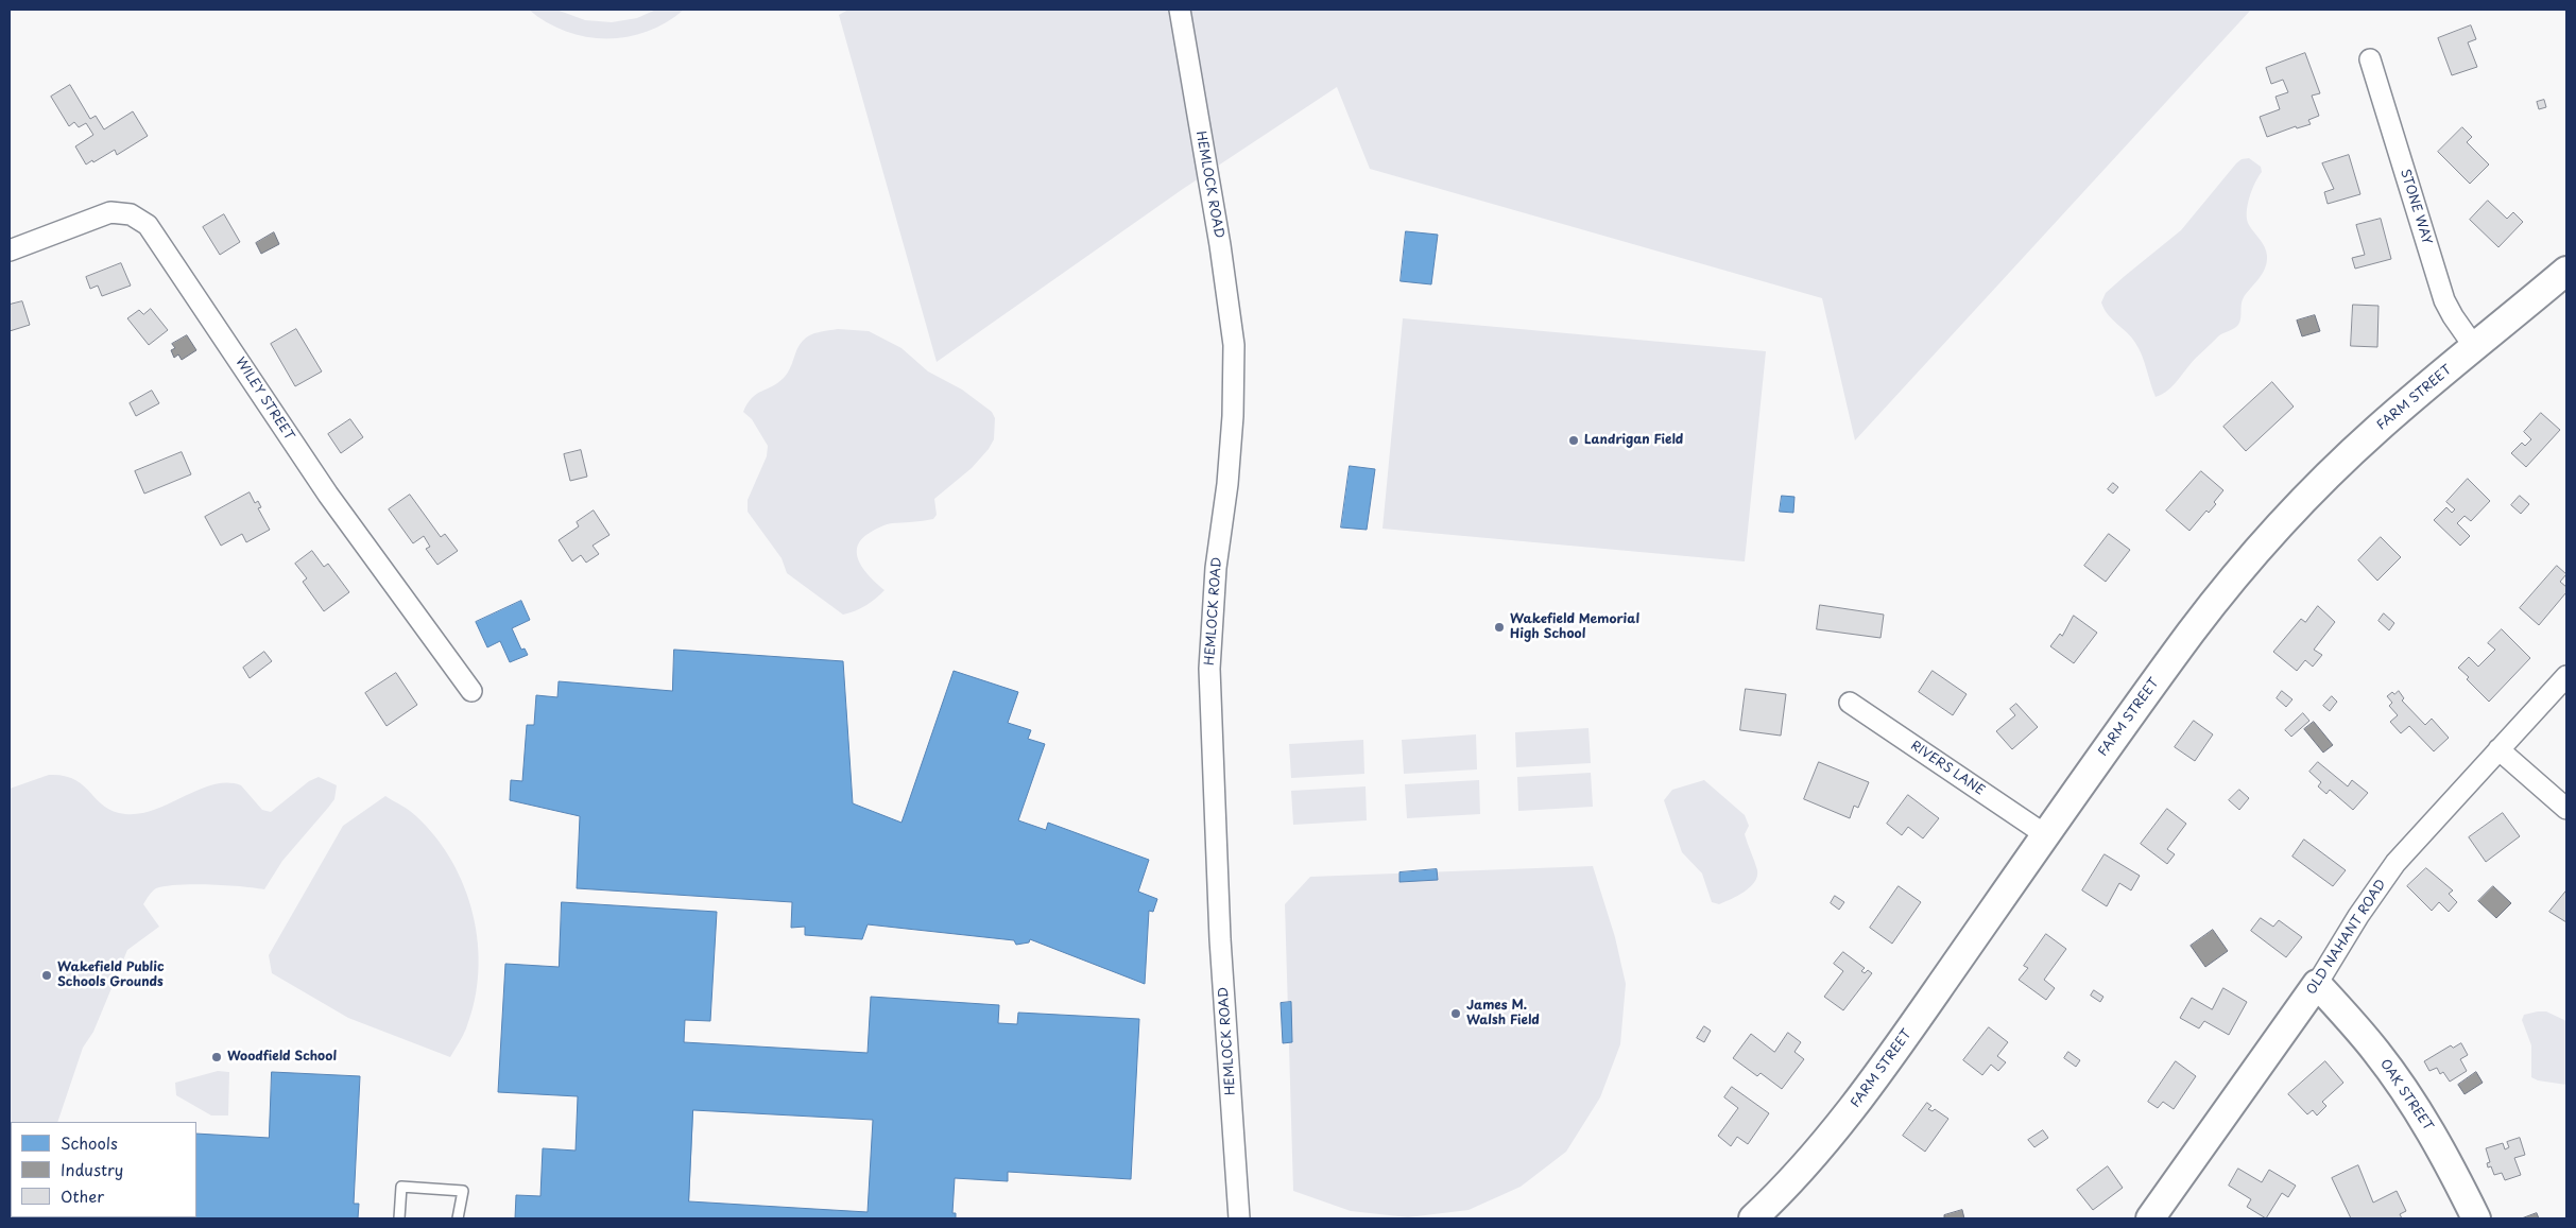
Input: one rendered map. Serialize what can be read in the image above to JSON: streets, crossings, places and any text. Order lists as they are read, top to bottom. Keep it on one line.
{"streets":{"main road":["FARM STREET","OLD NAHANT ROAD","OAK STREET"],"street":["HEMLOCK ROAD","STONE WAY","WILEY STREET","RIVERS LANE"]},"crossings":[["STONE WAY","FARM STREET"],["FARM STREET","RIVERS LANE"],["OLD NAHANT ROAD","OAK STREET"]],"places":["Landrigan Field","Wakefield Memorial High School","Wakefield Public Schools Grounds","James M. Walsh Field","Woodfield School"],"legend":["Schools","Industry","Other"]}
